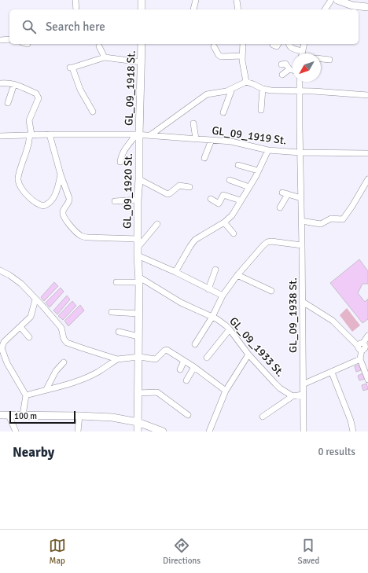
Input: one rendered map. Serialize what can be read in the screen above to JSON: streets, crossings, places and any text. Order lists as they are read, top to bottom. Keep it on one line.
{"streets":{"main road":["GL_09_1918 St.","GL_09_1920 St."],"street":["GL_09_1919 St.","GL_09_1938 St.","GL_09_1933 St."]},"crossings":[["GL_09_1918 St.","GL_09_1919 St."],["GL_09_1918 St.","GL_09_1920 St."],["GL_09_1919 St.","GL_09_1920 St."],["GL_09_1919 St.","GL_09_1938 St."],["GL_09_1920 St.","GL_09_1933 St."]],"scale_bar":"100 m","north":"bottom left","page":{"search":"Search here","scale":"100 m","heading":["Nearby","0 results"],"nav":["Map","Directions","Saved"]}}
